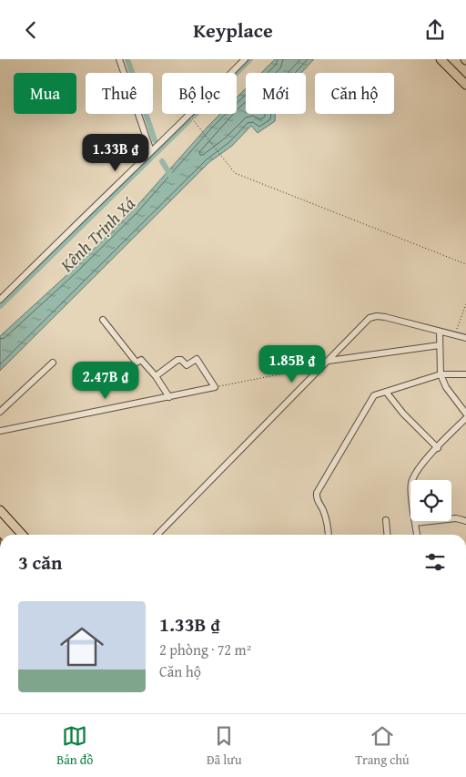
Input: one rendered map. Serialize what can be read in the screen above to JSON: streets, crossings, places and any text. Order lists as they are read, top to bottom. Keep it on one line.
{"water":["Kênh Trịnh Xá"],"page":{"header":"Keyplace","chip":["Mua","Thuê","Bộ lọc","Mới","Căn hộ"],"price":["1.33B ₫","1.85B ₫","2.47B ₫"],"heading":"3 căn","list":[{"name":"1.33B ₫","note":"2 phòng · 72 m² · Căn hộ"}],"tabs":["Bản đồ","Đã lưu","Trang chủ"]}}
